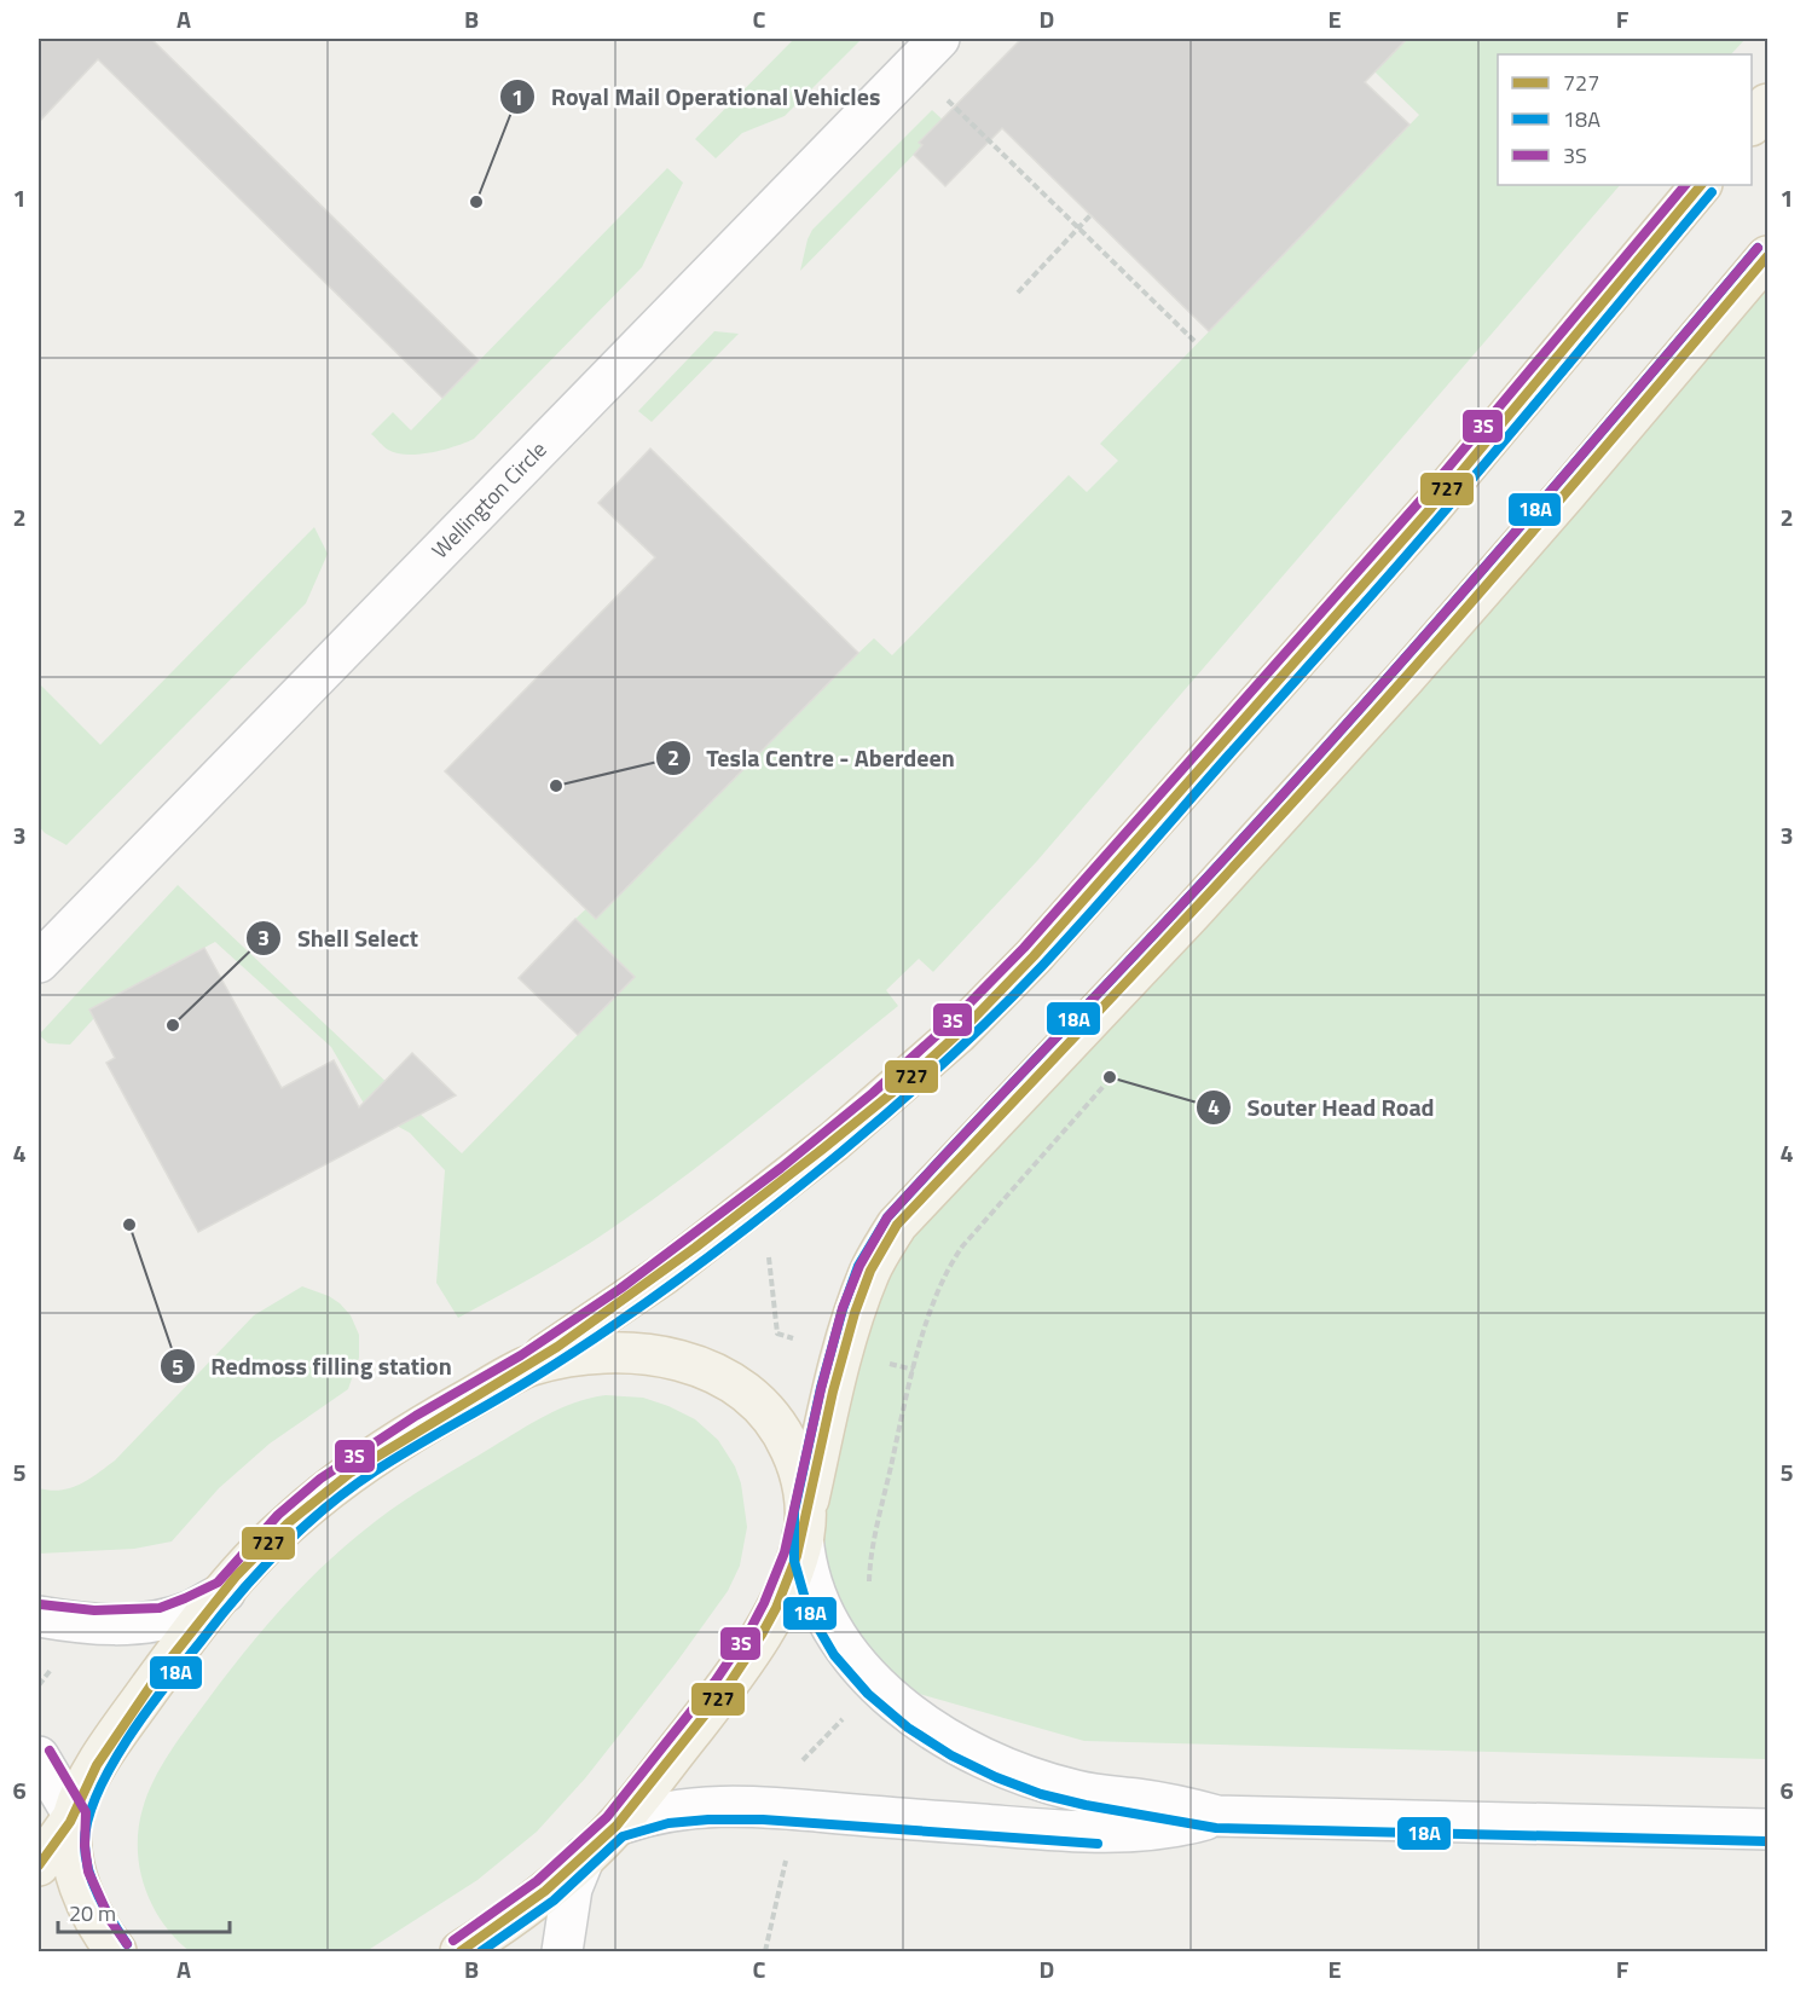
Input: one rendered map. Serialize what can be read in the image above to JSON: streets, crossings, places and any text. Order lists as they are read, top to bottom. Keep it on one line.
{"streets":{"street":["Wellington Circle"]},"places":["Royal Mail Operational Vehicles","Tesla Centre - Aberdeen","Shell Select","Souter Head Road","Redmoss filling station"],"lines":["transit line 727","transit line 3S","transit line 18A"],"legend":["727","18A","3S"],"scale_bar":"20 m","grid":{"columns":["A","B","C","D","E","F"],"rows":["1","2","3","4","5","6"]}}
